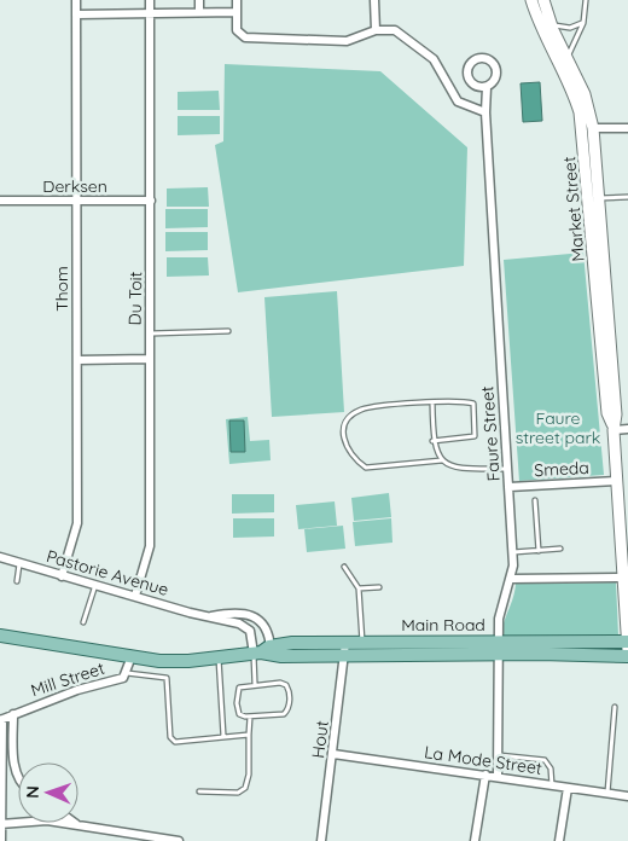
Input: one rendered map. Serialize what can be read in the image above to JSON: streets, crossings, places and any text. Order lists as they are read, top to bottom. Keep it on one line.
{"streets":{"main road":["Market Street","Main Road"],"street":["Derksen","Thom","Du Toit","Faure Street","Smeda","Pastorie Avenue","Mill Street","Hout","La Mode Street"]},"crossings":[["Derksen","Thom"],["Derksen","Du Toit"],["Market Street","Smeda"],["Market Street","Main Road"],["Thom","Pastorie Avenue"],["Du Toit","Pastorie Avenue"],["Faure Street","Smeda"],["Faure Street","Main Road"],["Faure Street","La Mode Street"],["Pastorie Avenue","Main Road"],["Main Road","Mill Street"],["Main Road","Hout"],["Hout","La Mode Street"]],"parks":["Faure street park"],"north":"left"}
